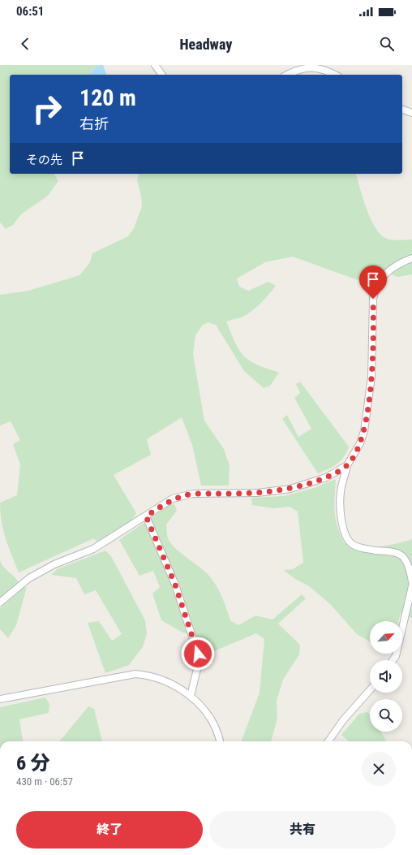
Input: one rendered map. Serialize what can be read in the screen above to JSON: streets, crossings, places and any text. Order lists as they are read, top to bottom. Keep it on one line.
{"north":"top right","page":{"status":"06:51","header":"Headway","turn":["120 m","右折"],"then":"その先","heading":["6 分","430 m · 06:57"],"buttons":["終了","共有"]}}
